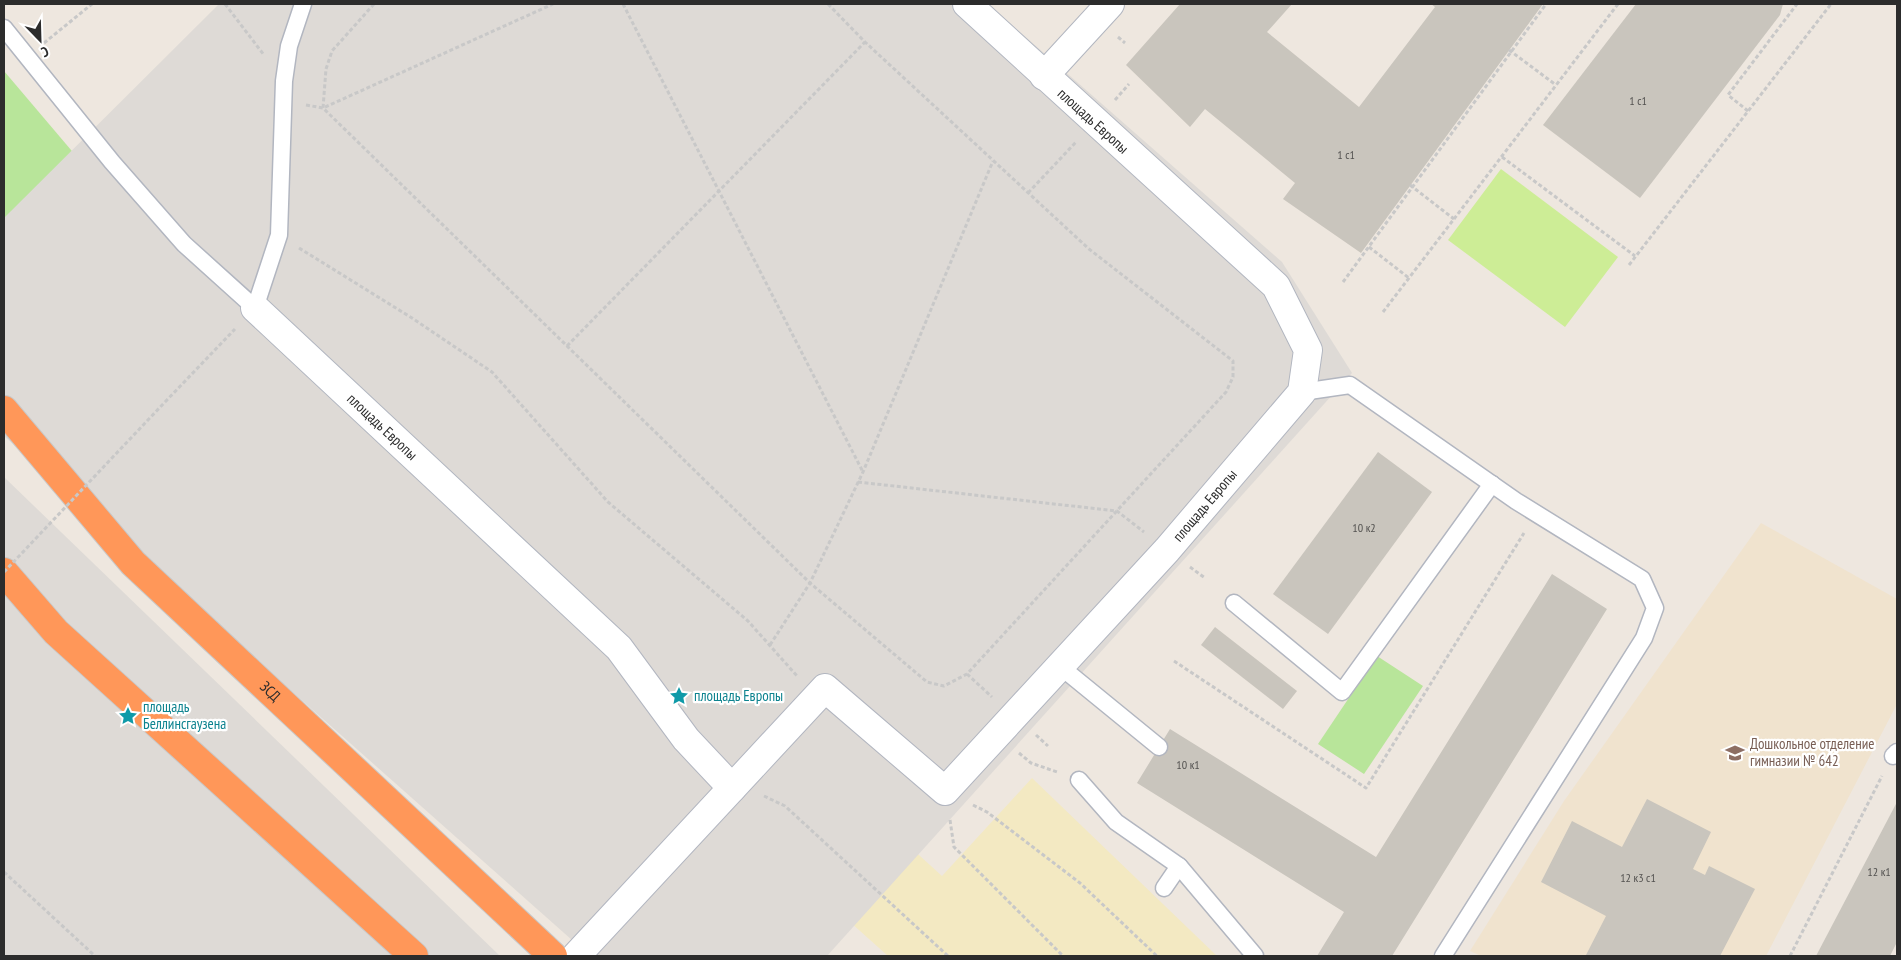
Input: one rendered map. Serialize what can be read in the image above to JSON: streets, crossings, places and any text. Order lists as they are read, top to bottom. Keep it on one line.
{"streets":{"highway":["ЗСД"],"street":["площадь Европы"]},"places":{"place":["площадь Европы","площадь Беллинсгаузена"],"school or university":["Дошкольное отделение гимназии № 642"]},"house_numbers":["1 с1","1 с1","10 к2","10 к1","12 к1","12 к3 с1"],"north":"bottom right"}
